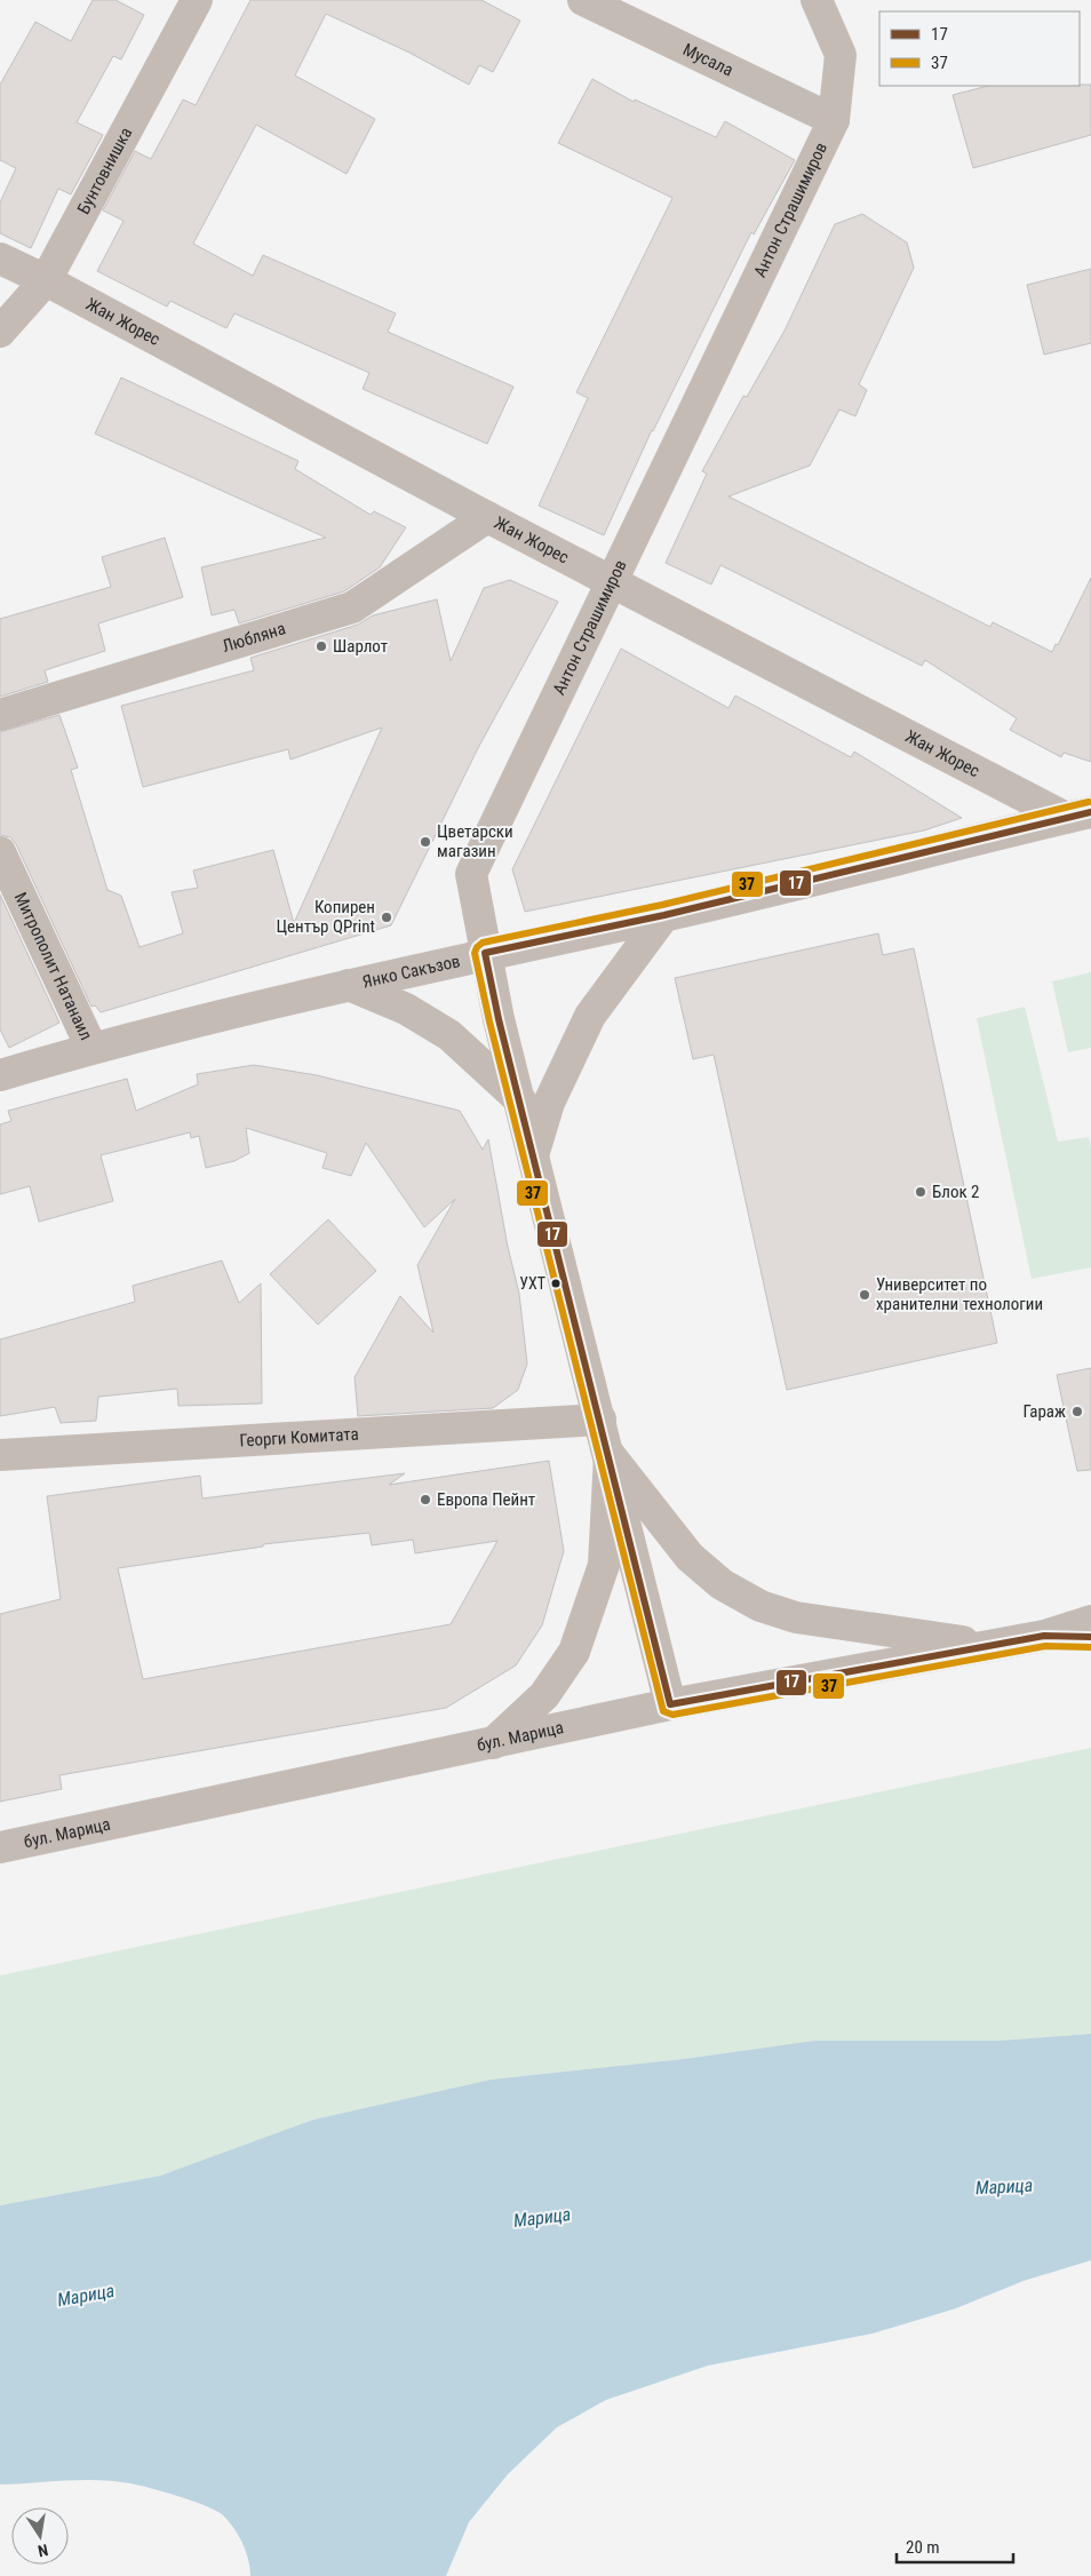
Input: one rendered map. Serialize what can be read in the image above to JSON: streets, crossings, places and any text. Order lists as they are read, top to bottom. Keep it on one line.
{"streets":{"street":["Мусала","Бунтовнишка","Антон Страшимиров","Жан Жорес","Любляна","Митрополит Натанаил","Янко Сакъзов","Георги Комитата","бул. Марица"]},"crossings":[["Мусала","Антон Страшимиров"],["Бунтовнишка","Жан Жорес"],["Антон Страшимиров","Жан Жорес"],["Антон Страшимиров","Янко Сакъзов"],["Антон Страшимиров","Георги Комитата"],["Антон Страшимиров","бул. Марица"],["Жан Жорес","Любляна"],["Жан Жорес","Янко Сакъзов"],["Митрополит Натанаил","Янко Сакъзов"]],"water":["Марица"],"places":["Шарлот","Цветарски магазин","Копирен Център QPrint","Блок 2","УХТ","Университет по хранителни технологии","Гараж","Европа Пейнт"],"lines":["transit line 37","transit line 17"],"legend":["17","37"],"scale_bar":"20 m","north":"bottom"}
